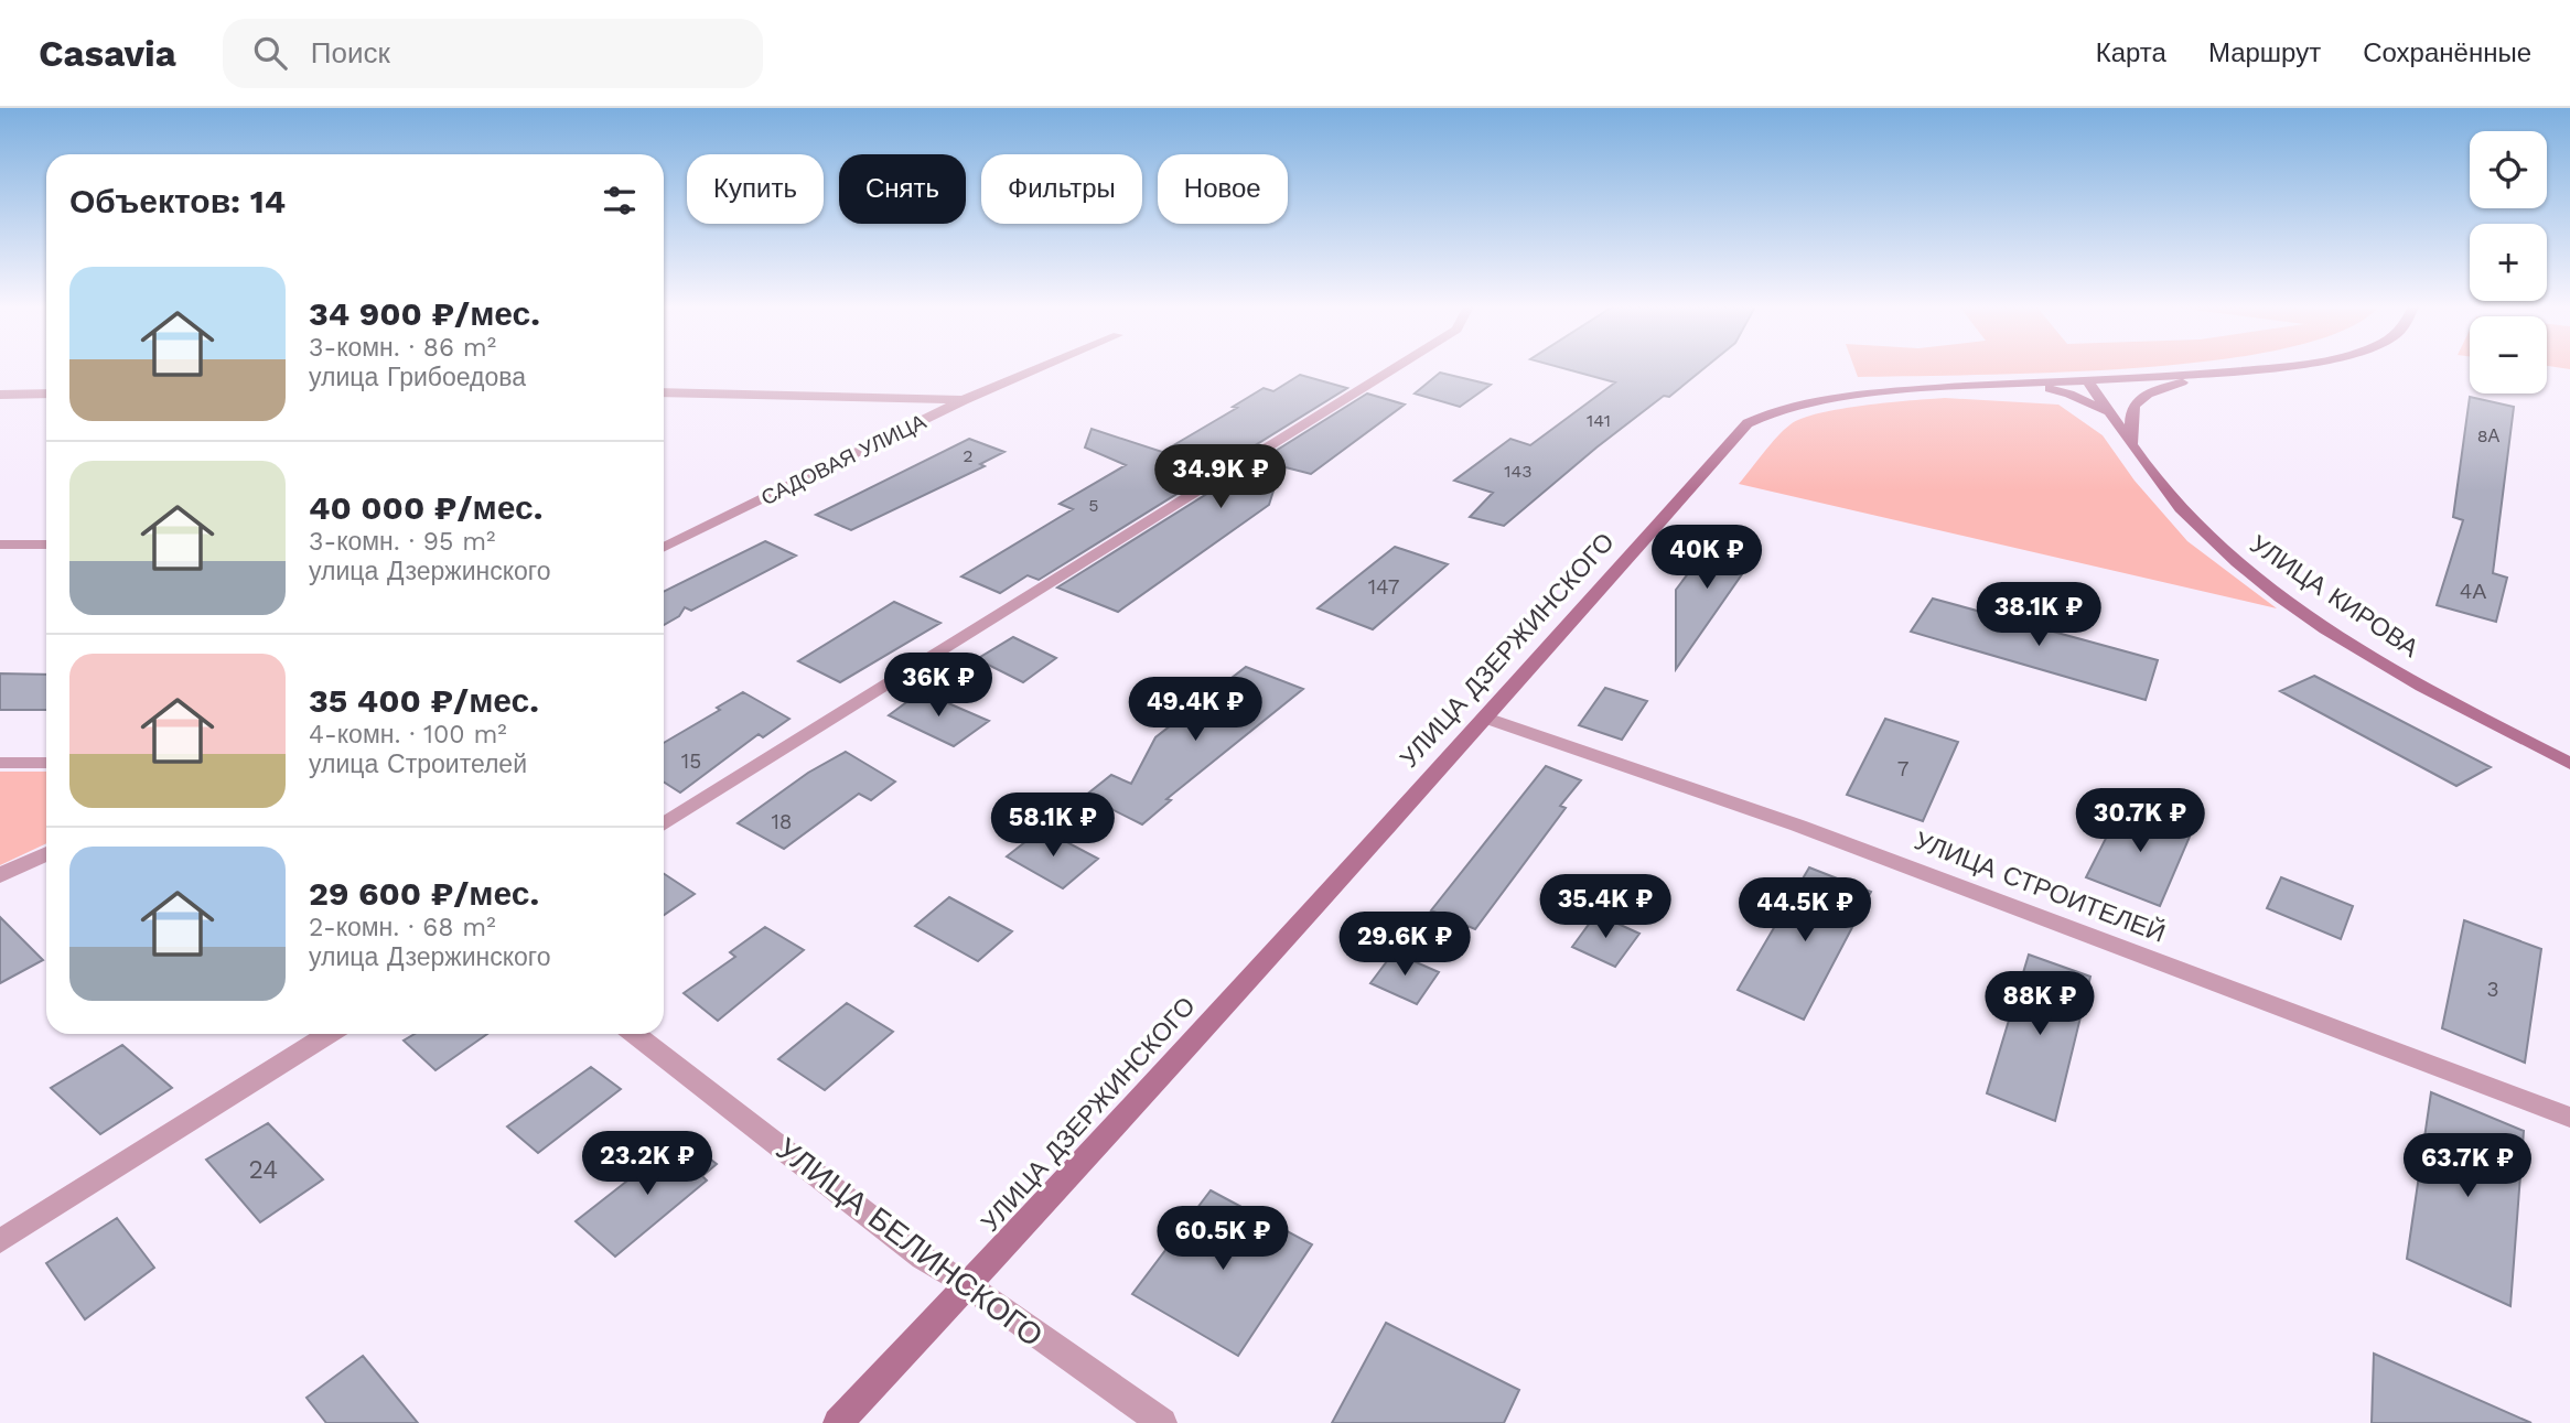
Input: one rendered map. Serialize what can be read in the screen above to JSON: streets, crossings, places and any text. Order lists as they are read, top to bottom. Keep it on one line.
{"streets":{"main road":["УЛИЦА КИРОВА","УЛИЦА ДЗЕРЖИНСКОГО"],"street":["САДОВАЯ УЛИЦА","УЛИЦА СТРОИТЕЛЕЙ","УЛИЦА БЕЛИНСКОГО"]},"crossings":[["УЛИЦА КИРОВА","УЛИЦА ДЗЕРЖИНСКОГО"],["УЛИЦА ДЗЕРЖИНСКОГО","УЛИЦА СТРОИТЕЛЕЙ"],["УЛИЦА ДЗЕРЖИНСКОГО","УЛИЦА БЕЛИНСКОГО"]],"house_numbers":["141","8А","2","143","5","147","4А","15","7","18","3","24"],"page":{"header":"Casavia","search":"Поиск","nav":["Карта","Маршрут","Сохранённые"],"map_buttons":["+","−"],"chip":["Купить","Снять","Фильтры","Новое"],"heading":"Объектов: 14","list":[{"name":"34 900 ₽/мес.","note":"3-комн. · 86 m² · улица Грибоедова"},{"name":"40 000 ₽/мес.","note":"3-комн. · 95 m² · улица Дзержинского"},{"name":"35 400 ₽/мес.","note":"4-комн. · 100 m² · улица Строителей"},{"name":"29 600 ₽/мес.","note":"2-комн. · 68 m² · улица Дзержинского"}],"price":["34.9K ₽","40K ₽","38.1K ₽","36K ₽","49.4K ₽","30.7K ₽","58.1K ₽","35.4K ₽","44.5K ₽","29.6K ₽","88K ₽","23.2K ₽","63.7K ₽","60.5K ₽"]}}
